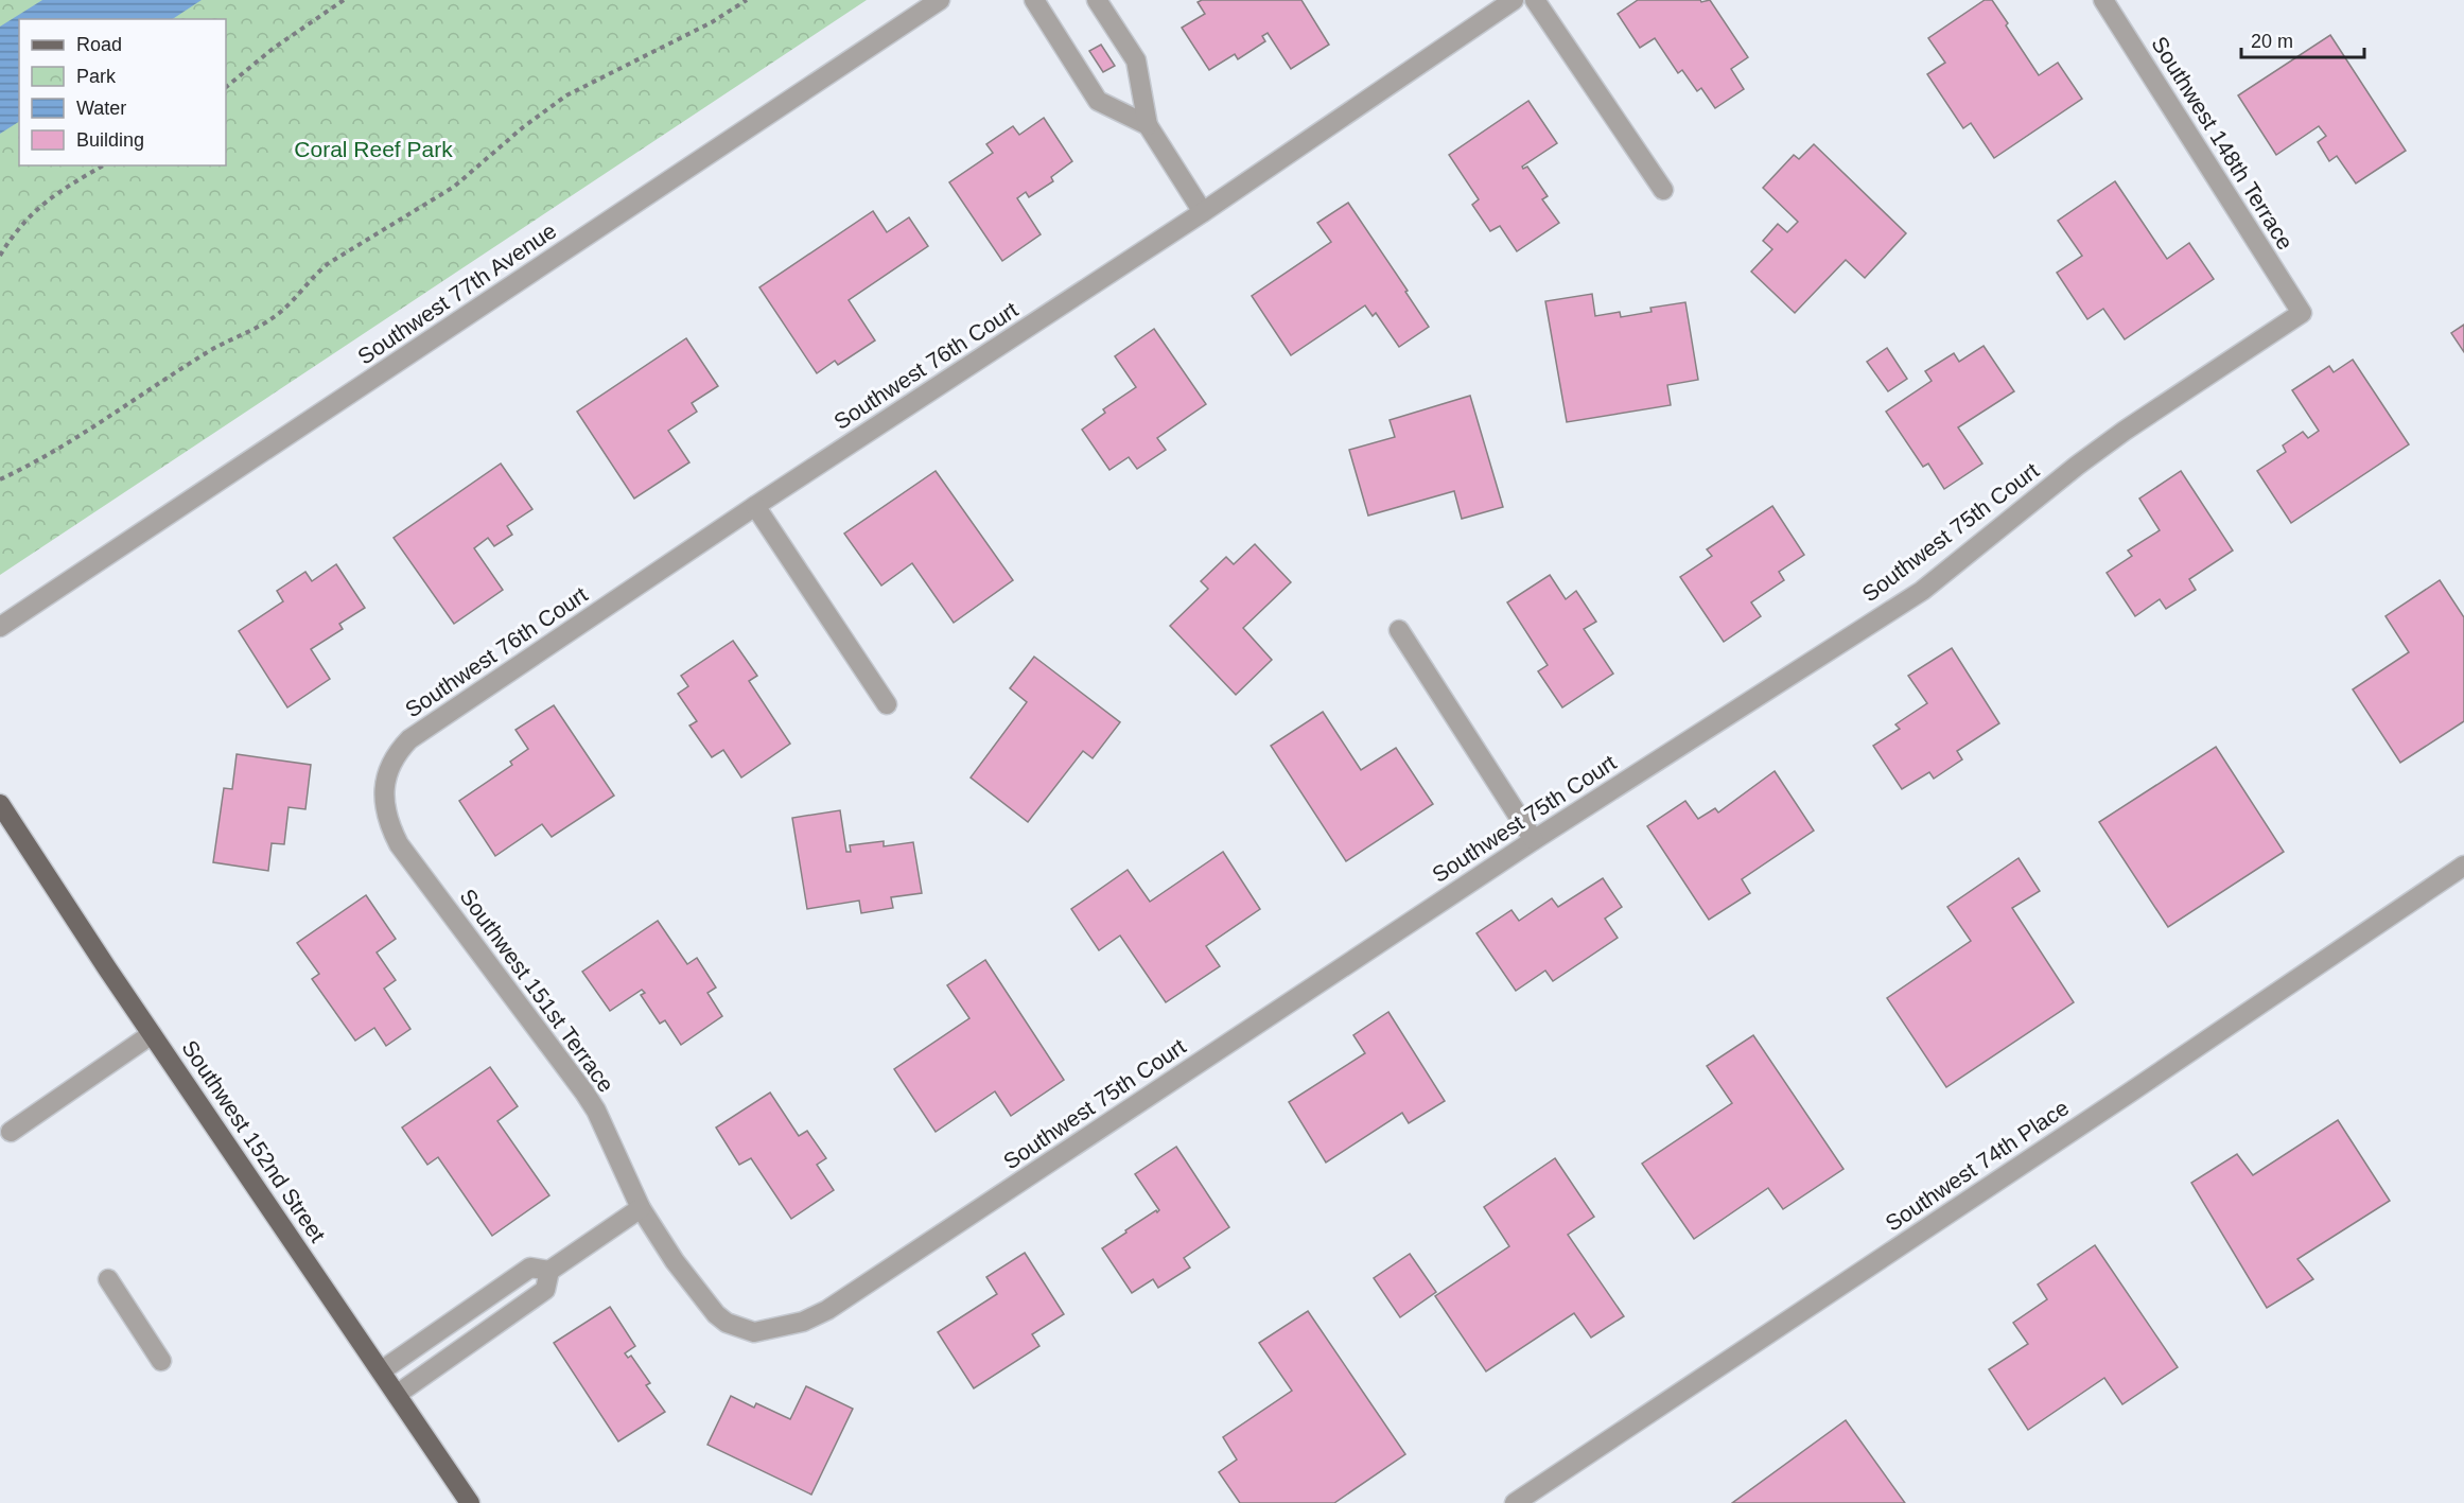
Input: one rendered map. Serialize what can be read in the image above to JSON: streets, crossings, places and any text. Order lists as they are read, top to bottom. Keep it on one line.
{"streets":{"main road":["Southwest 152nd Street"],"street":["Southwest 148th Terrace","Southwest 77th Avenue","Southwest 76th Court","Southwest 75th Court","Southwest 151st Terrace","Southwest 74th Place"]},"crossings":[["Southwest 148th Terrace","Southwest 75th Court"],["Southwest 76th Court","Southwest 151st Terrace"],["Southwest 75th Court","Southwest 151st Terrace"]],"parks":["Coral Reef Park"],"legend":["Road","Park","Water","Building"],"scale_bar":"20 m"}
